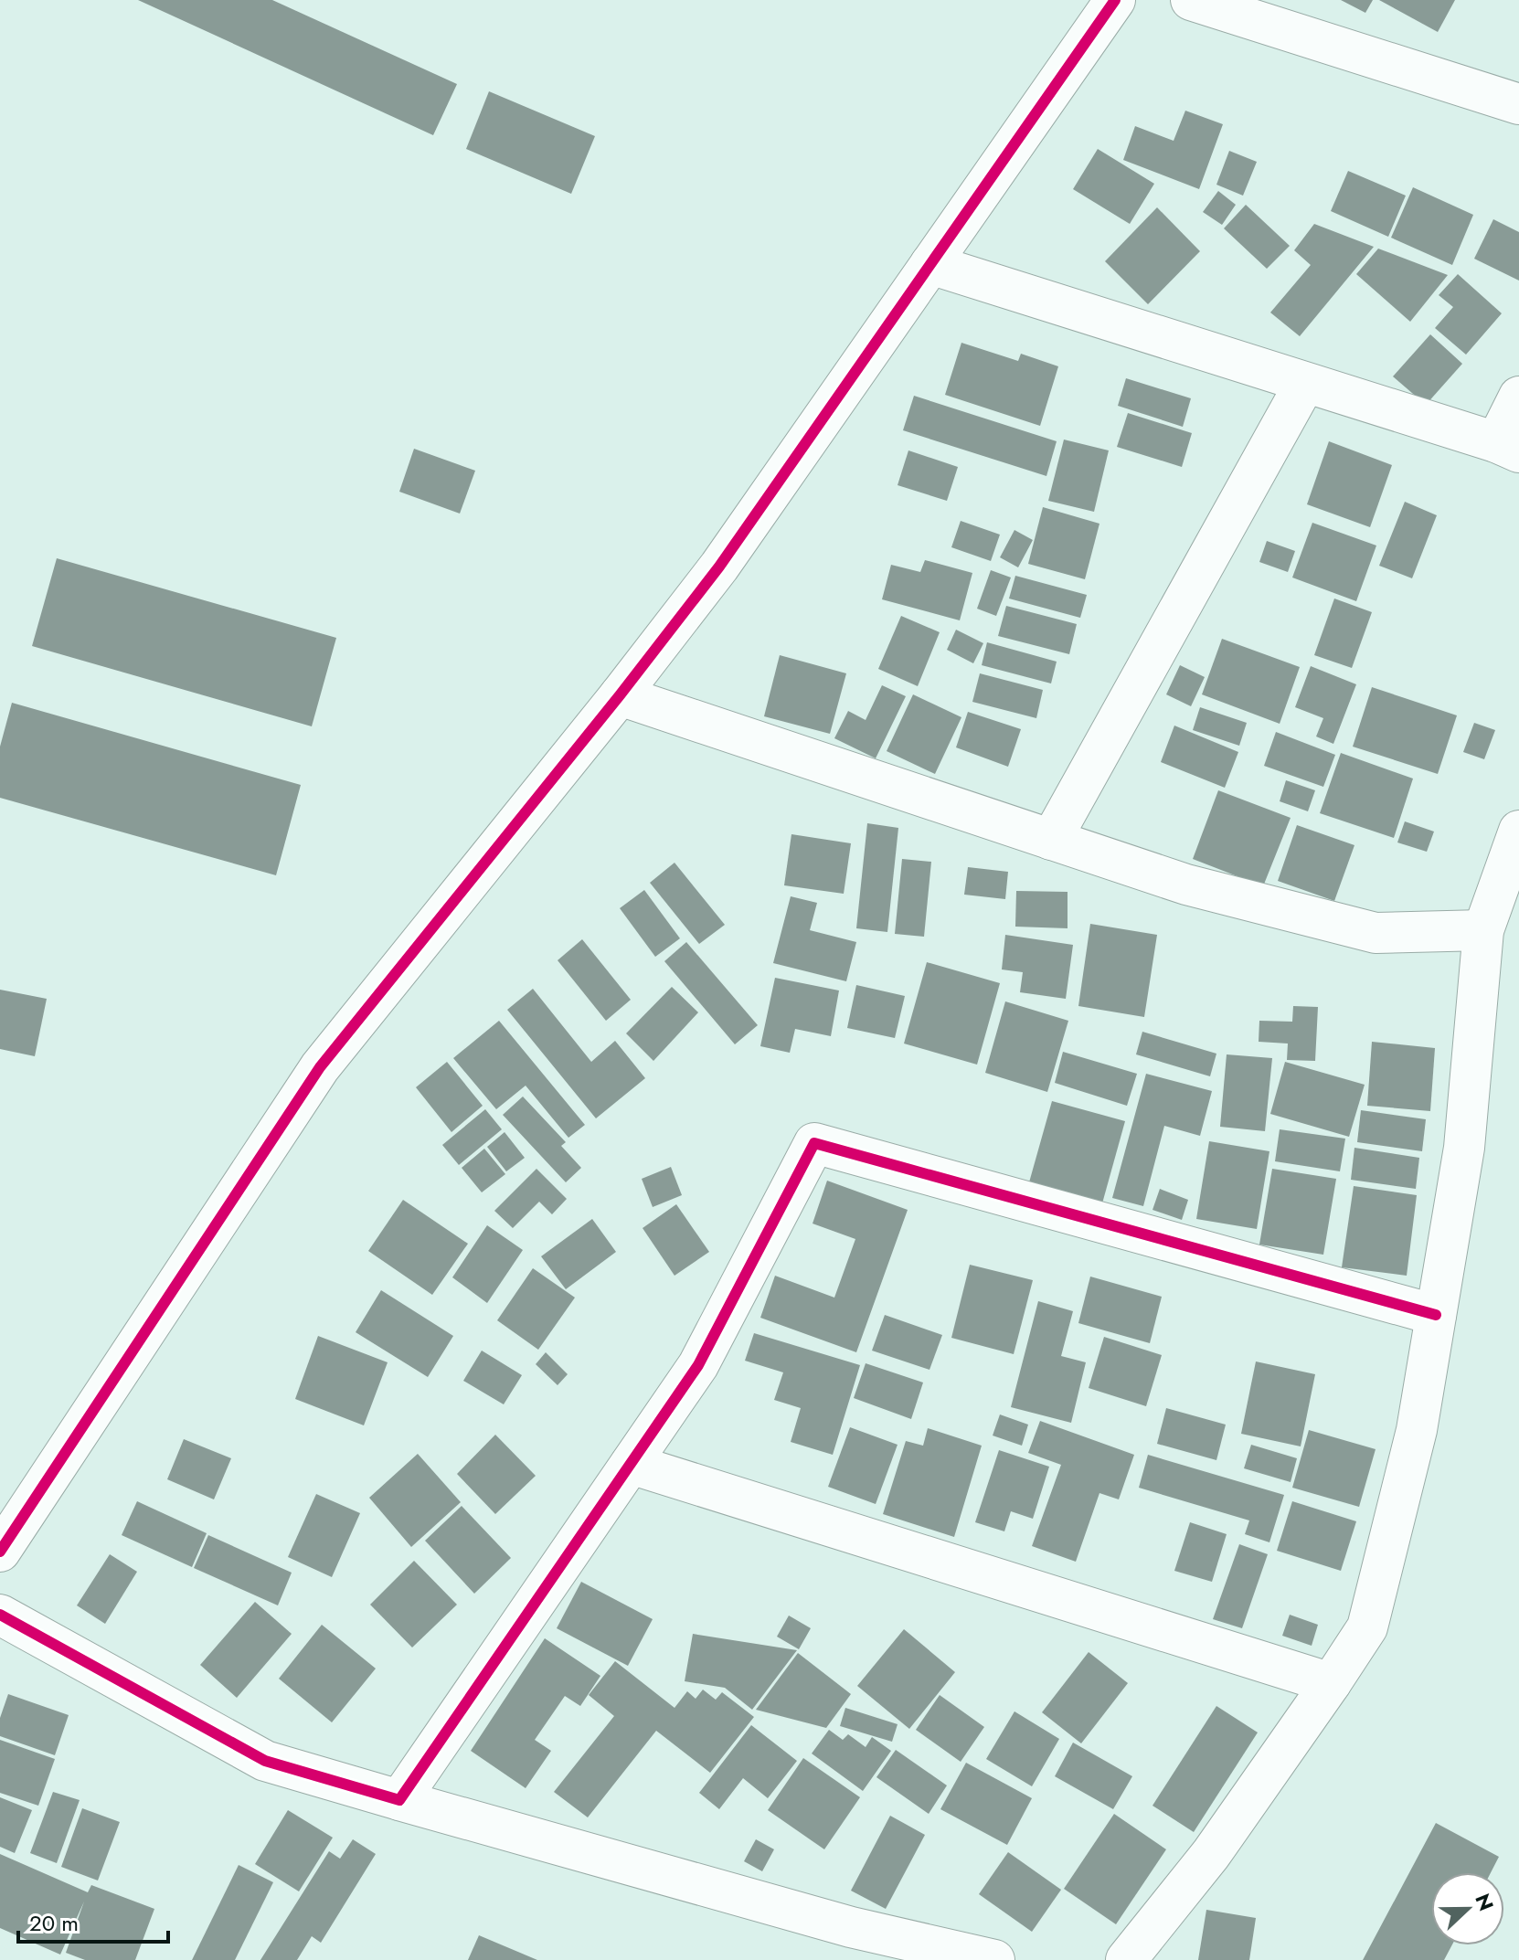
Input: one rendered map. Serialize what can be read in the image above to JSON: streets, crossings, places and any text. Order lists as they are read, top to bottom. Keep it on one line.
{"scale_bar":"20 m","north":"right"}
